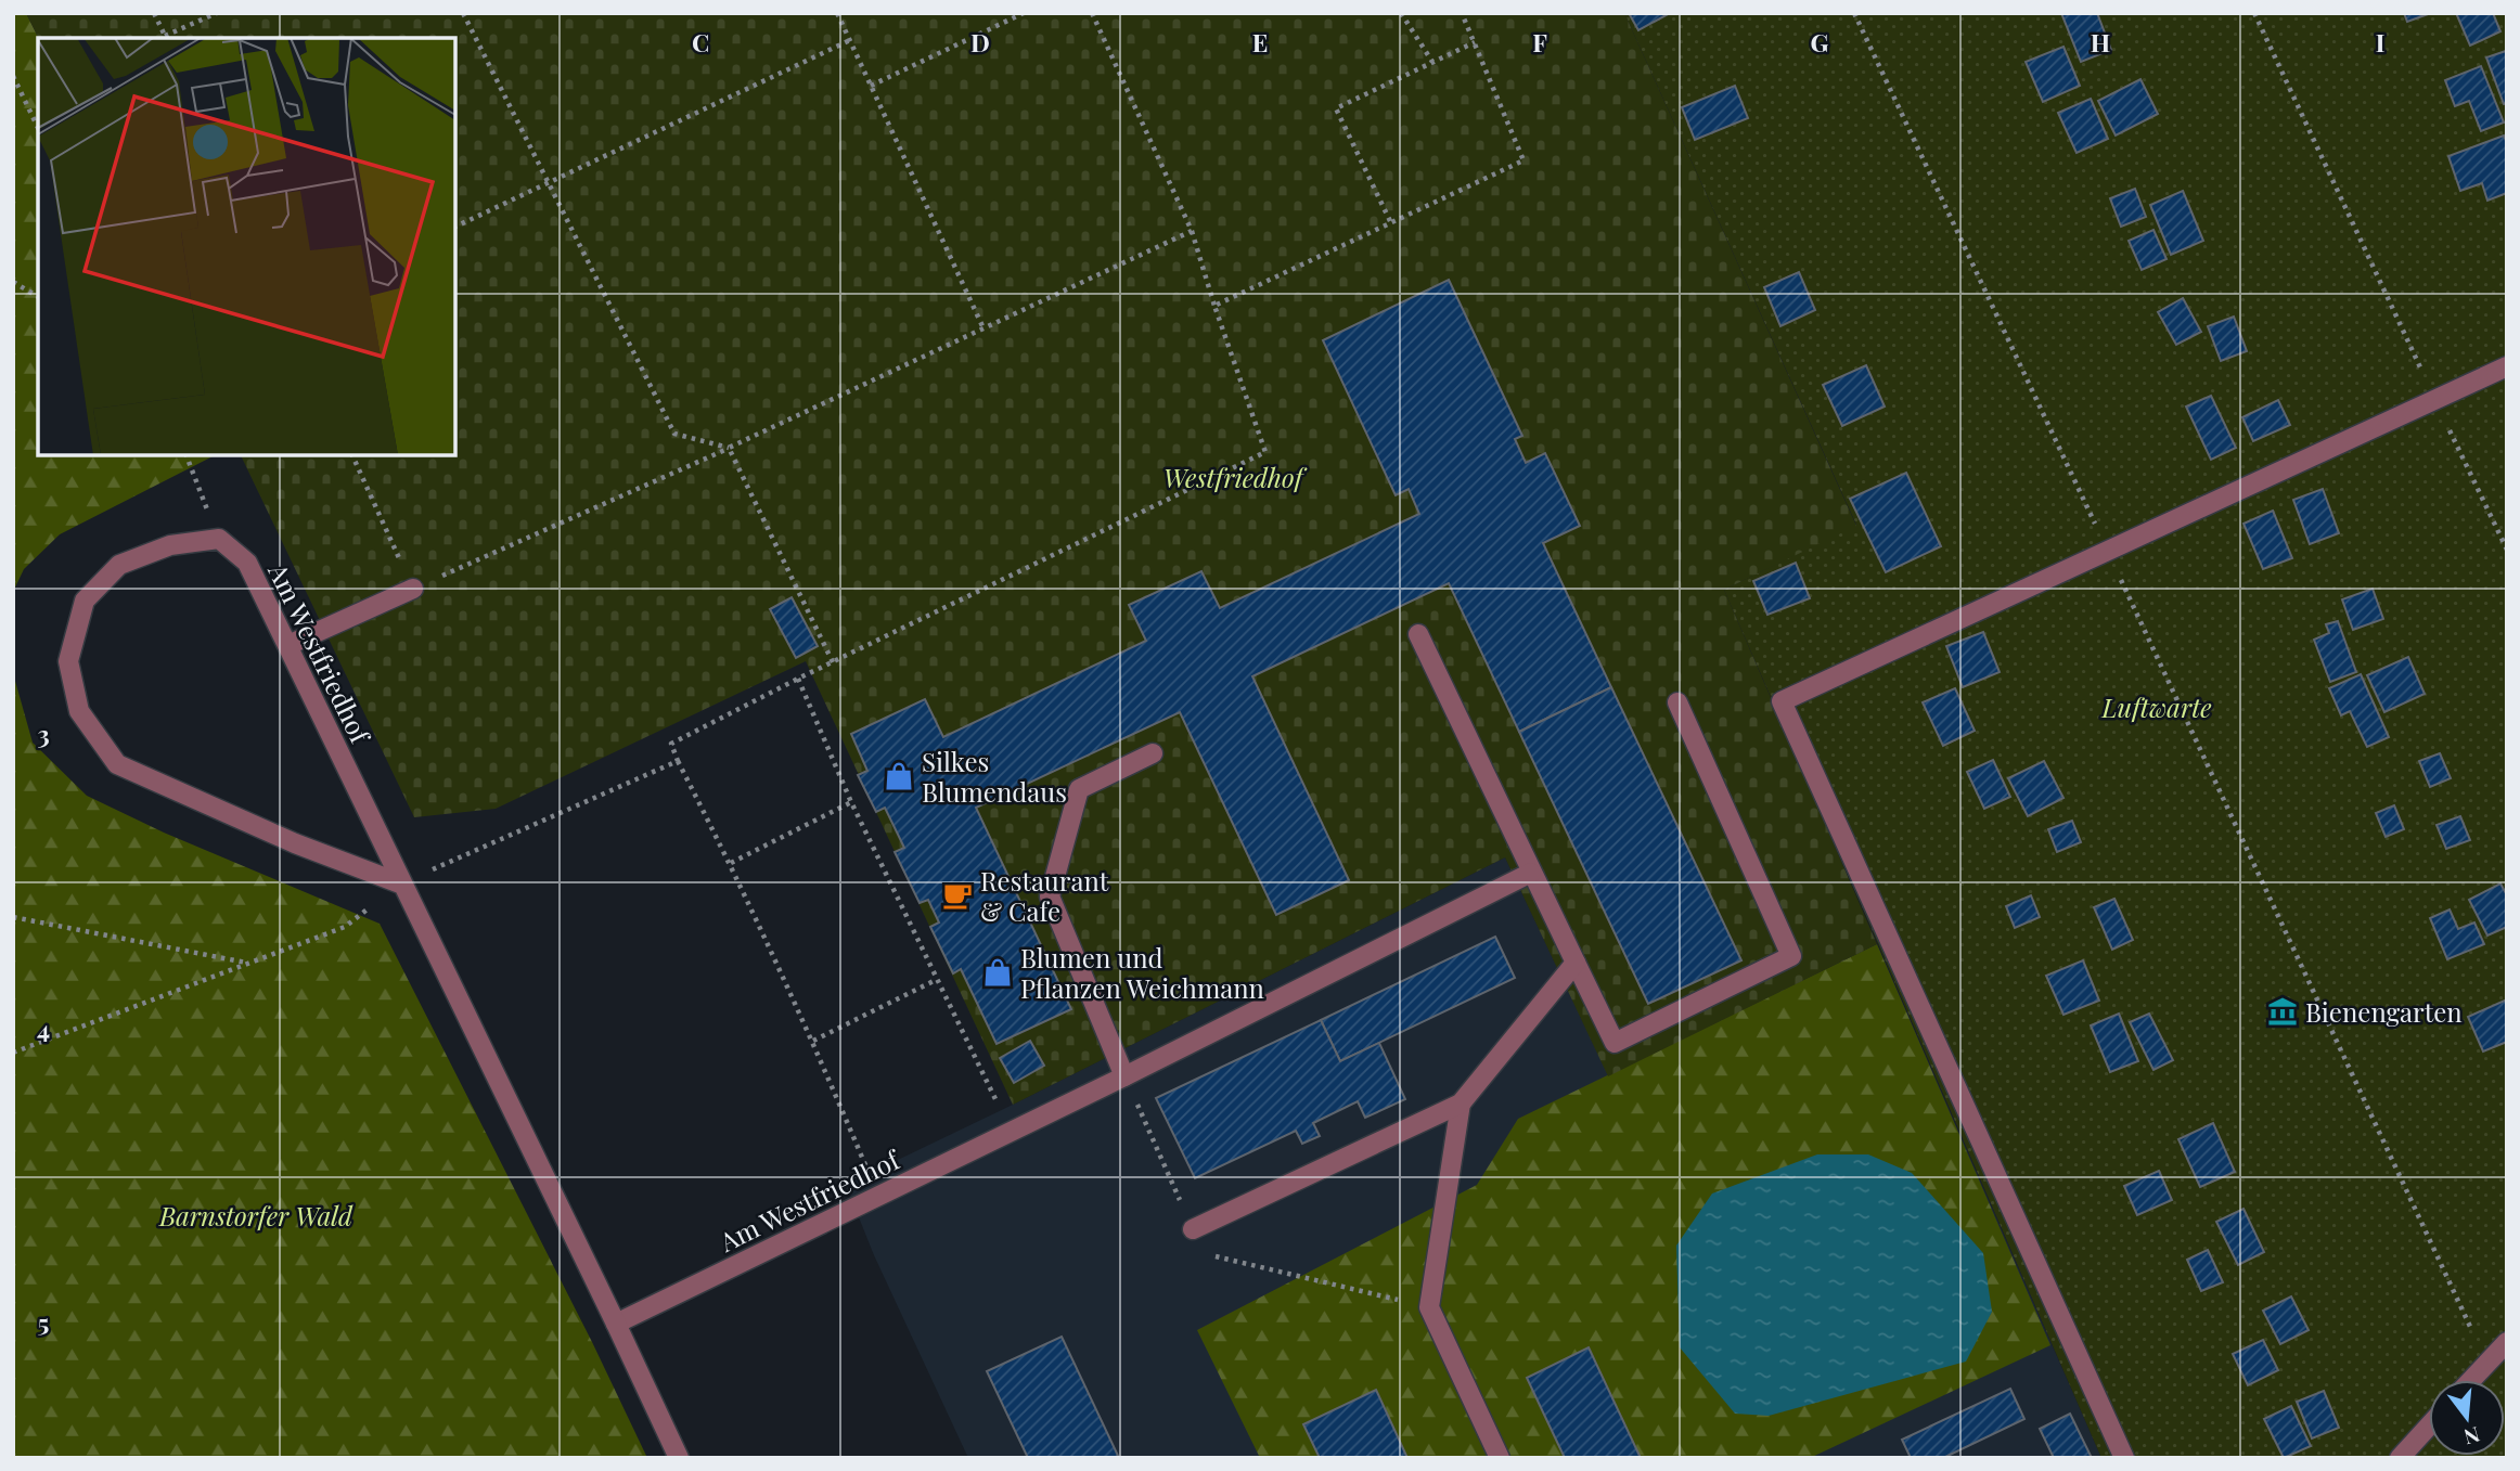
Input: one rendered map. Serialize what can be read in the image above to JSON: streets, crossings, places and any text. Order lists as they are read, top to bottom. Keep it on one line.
{"streets":{"street":["Am Westfriedhof"]},"parks":["Westfriedhof","Luftwarte","Barnstorfer Wald"],"places":{"shop":["Silkes Blumendaus","Blumen und Pflanzen Weichmann"],"cafe":["Restaurant & Cafe"],"museum":["Bienengarten"]},"north":"bottom","grid":{"columns":["C","D","E","F","G","H","I"],"rows":["3","4","5"]}}
